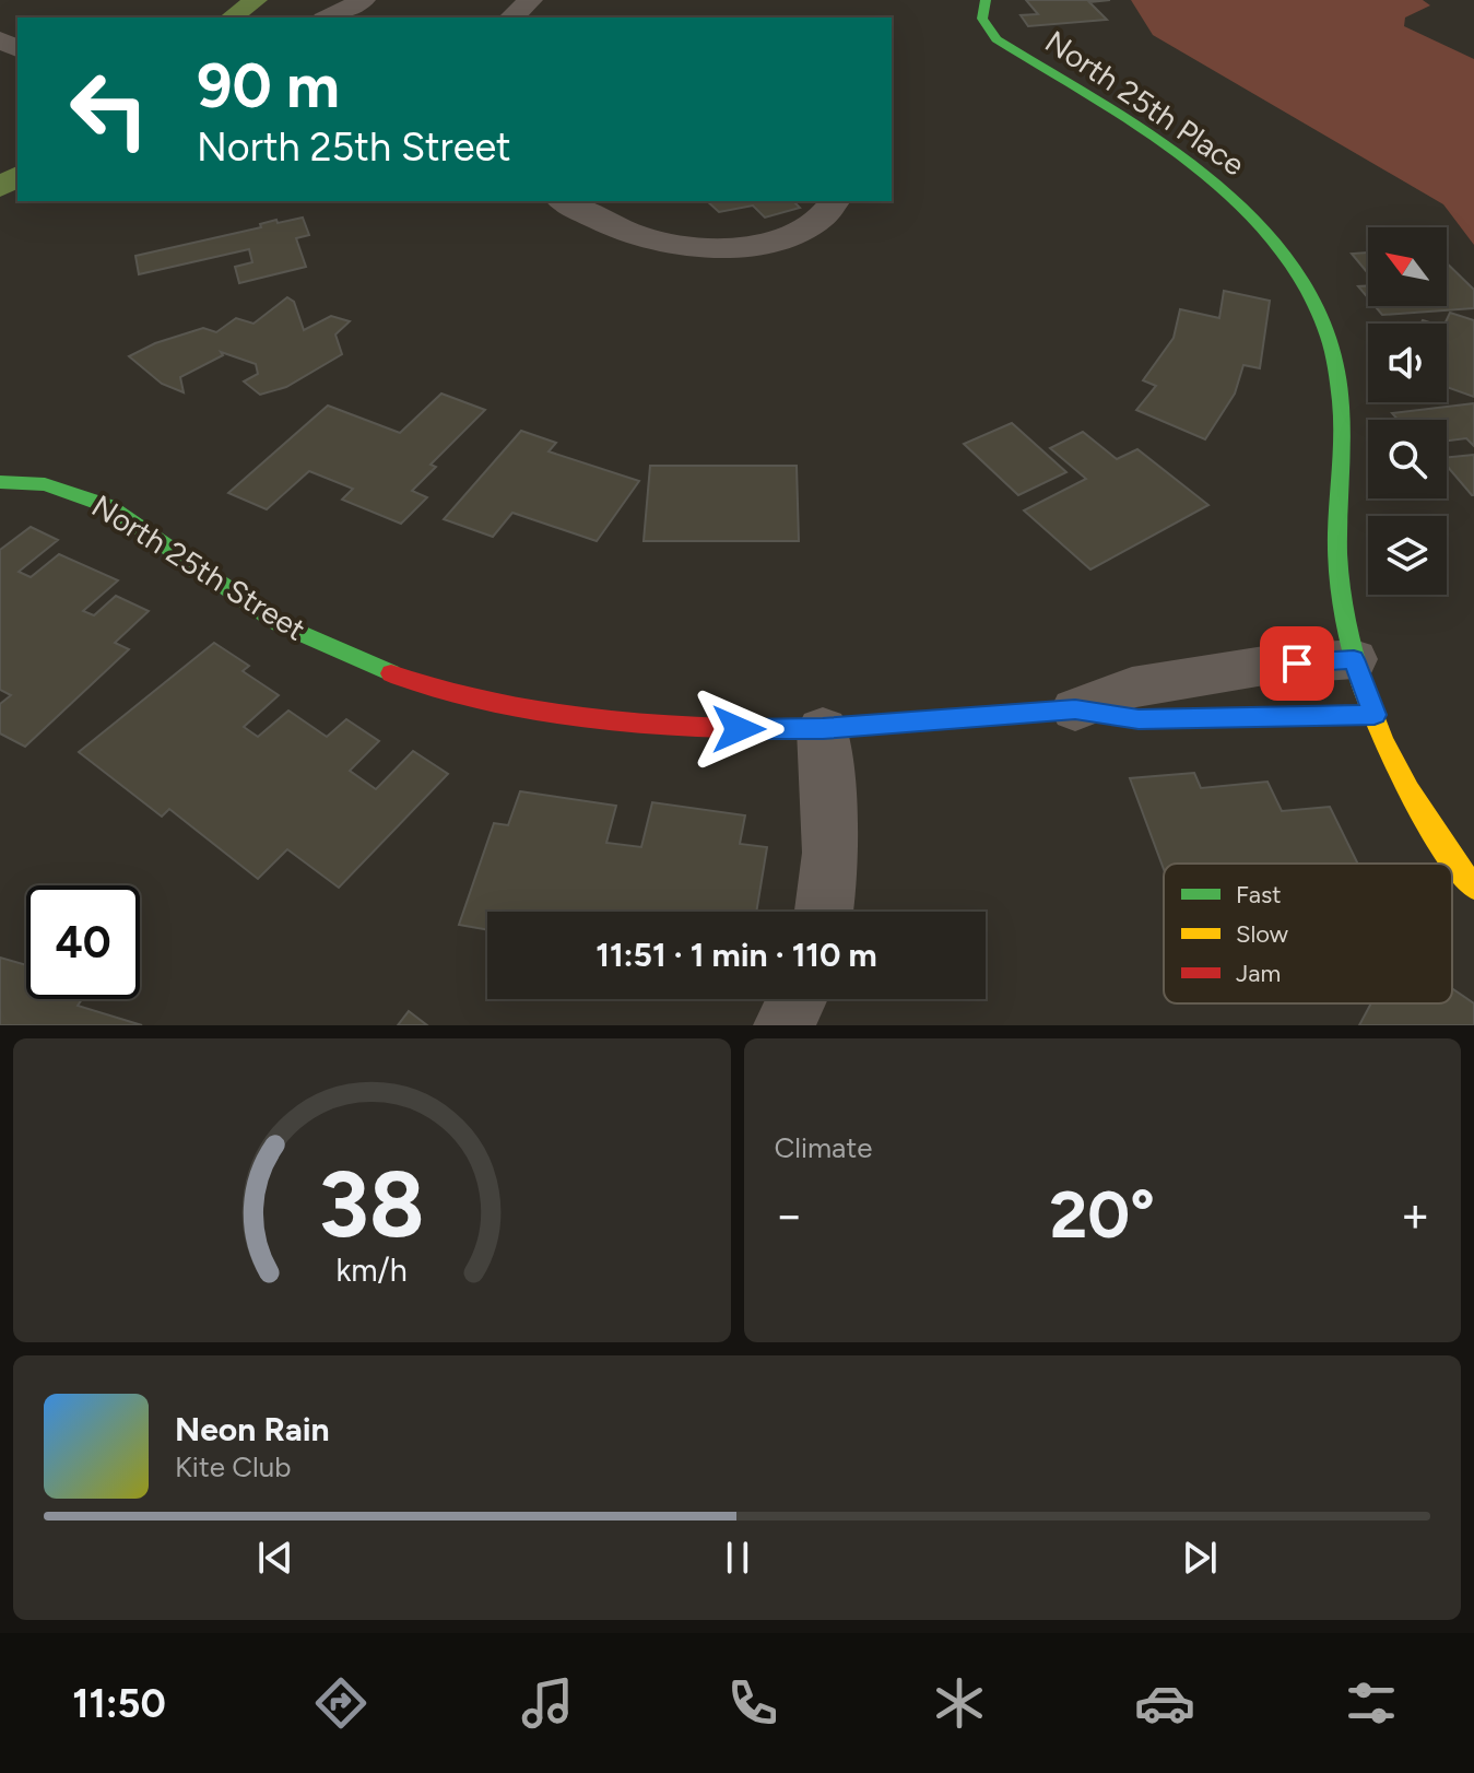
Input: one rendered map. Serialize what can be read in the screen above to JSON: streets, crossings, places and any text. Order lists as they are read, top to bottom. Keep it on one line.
{"streets":{"street":["North 25th Place","North 25th Street"]},"crossings":[["North 25th Place","North 25th Street"]],"legend":["Fast","Slow","Jam"],"north":"top left","page":{"turn":["90 m","North 25th Street"],"limit":"40","trip":"11:51 · 1 min · 110 m","tile":"Climate","heat":["−","20°","+"],"song":["Neon Rain","Kite Club"],"tabs":"11:50","gauge":["38","km/h"]}}
